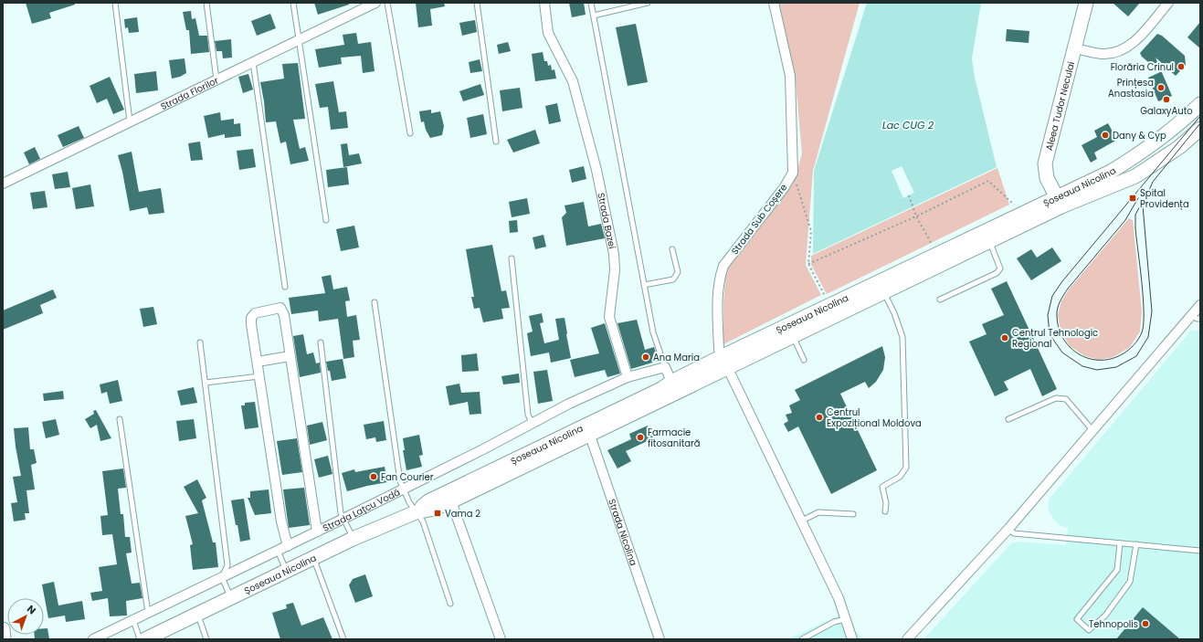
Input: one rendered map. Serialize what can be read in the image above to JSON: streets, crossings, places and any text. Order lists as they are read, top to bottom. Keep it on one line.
{"streets":{"main road":["Aleea Tudor Neculai","Șoseaua Nicolina"],"street":["Strada Florilor","Strada Sub Coșere","Strada Bazei","Strada Lațcu Vodă","Strada Nicolina"]},"crossings":[["Aleea Tudor Neculai","Șoseaua Nicolina"],["Șoseaua Nicolina","Strada Sub Coșere"],["Șoseaua Nicolina","Strada Nicolina"],["Strada Bazei","Strada Lațcu Vodă"]],"water":["Lac CUG 2"],"places":{"other":["Florăria Crinul","Prințesa Anastasia","GalaxyAuto","Dany & Cyp","Centrul Tehnologic Regional","Ana Maria","Centrul Expozițional Moldova","Farmacie fitosanitară","Fan Courier","Tehnopolis"],"transit":["Spital Providența","Vama 2"]},"north":"top right"}
